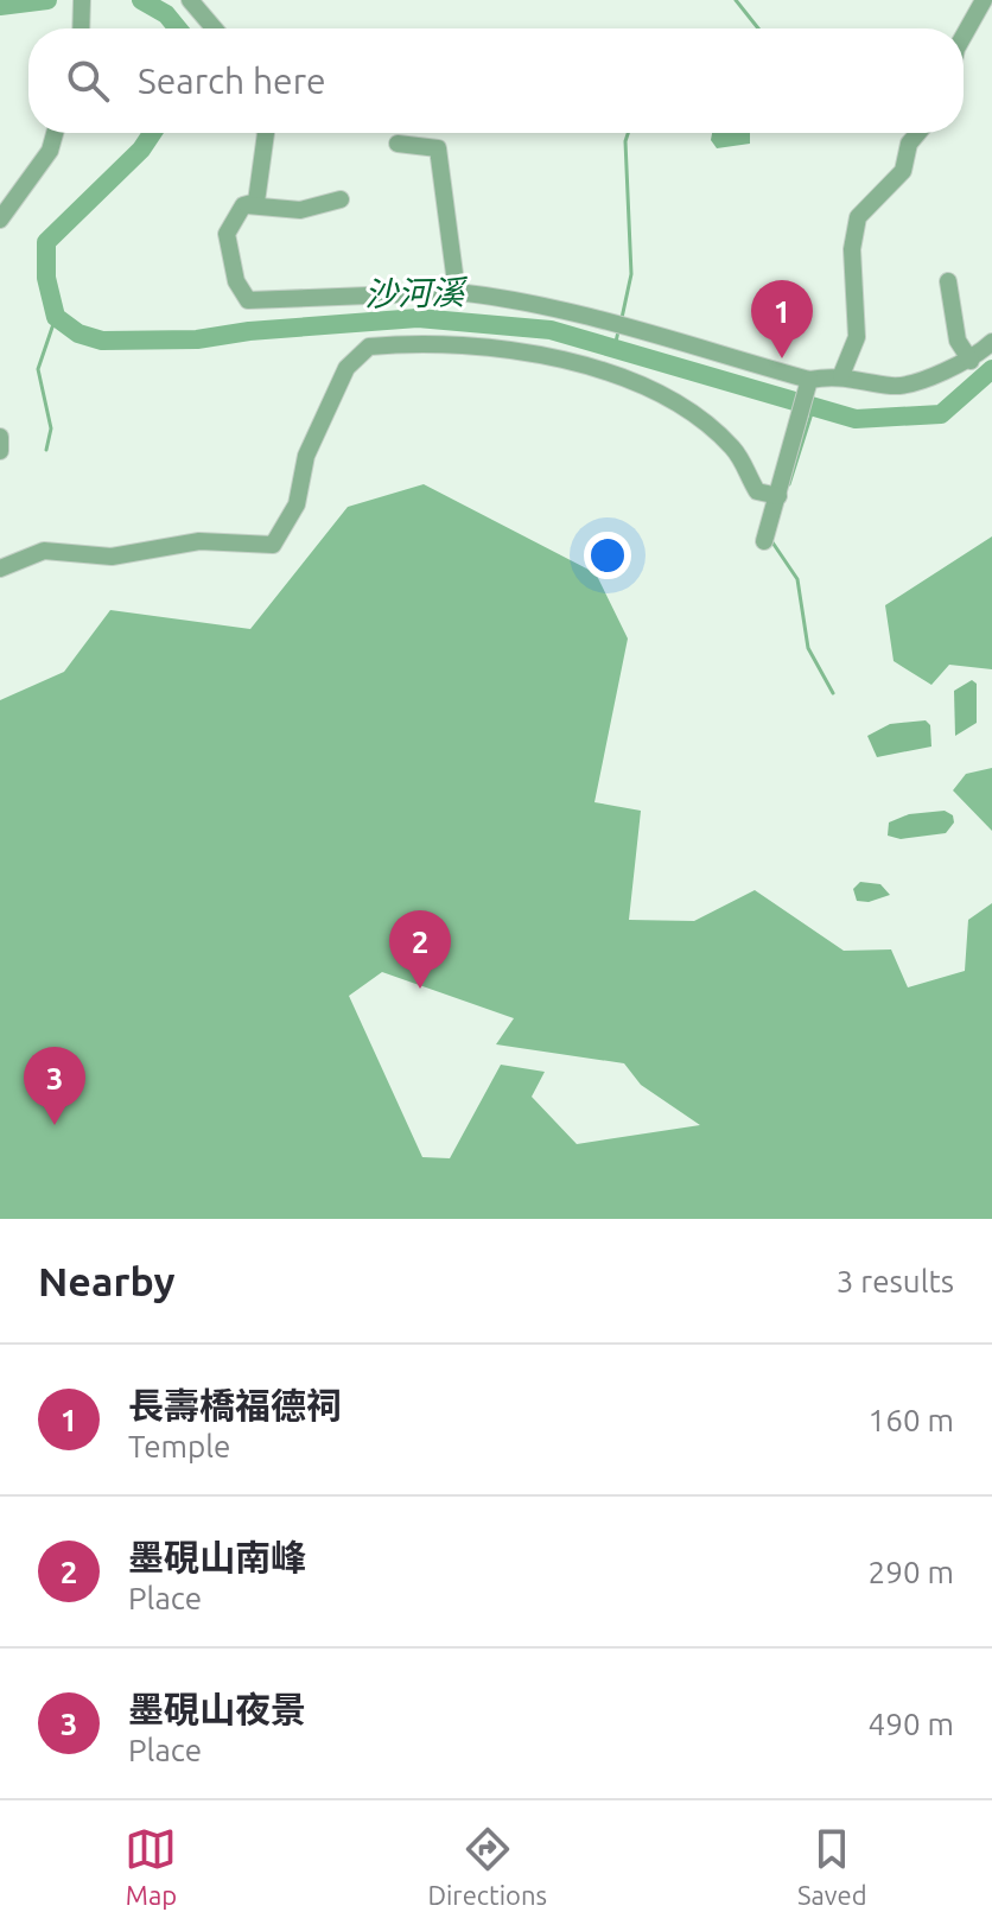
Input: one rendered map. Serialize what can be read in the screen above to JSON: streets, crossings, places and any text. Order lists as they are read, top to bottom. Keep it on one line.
{"water":["沙河溪"],"page":{"search":"Search here","pins":["1","2","3"],"heading":["Nearby","3 results"],"list":[{"mark":"1","name":"長壽橋福德祠","note":"Temple","value":"160 m"},{"mark":"2","name":"墨硯山南峰","note":"Place","value":"290 m"},{"mark":"3","name":"墨硯山夜景","note":"Place","value":"490 m"}],"nav":["Map","Directions","Saved"]}}
